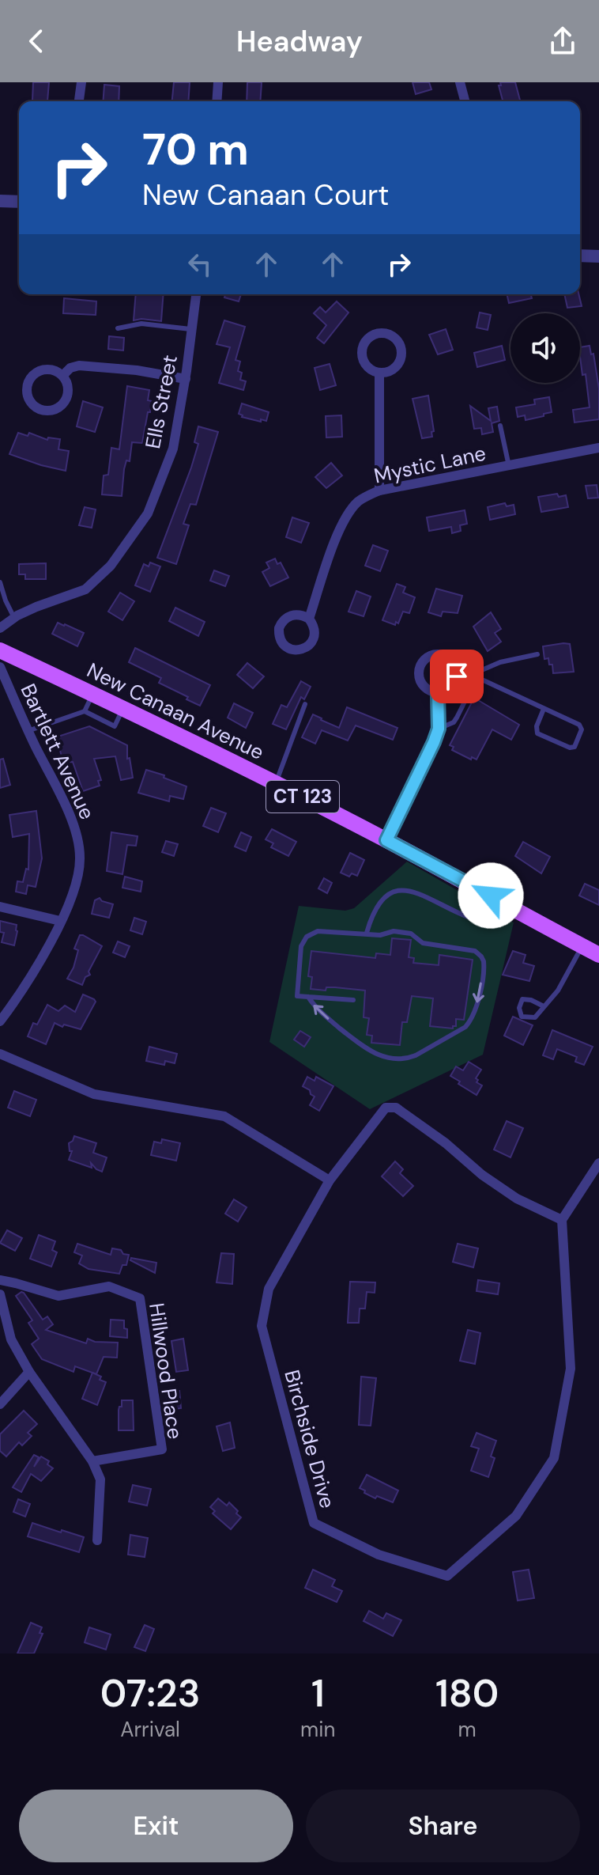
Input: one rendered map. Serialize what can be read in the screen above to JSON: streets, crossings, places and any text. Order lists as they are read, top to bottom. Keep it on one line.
{"streets":{"main road":["New Canaan Avenue","CT 123"],"street":["Ells Street","Mystic Lane","Bartlett Avenue","Hillwood Place","Birchside Drive"]},"page":{"header":"Headway","turn":["70 m","New Canaan Court"],"eta":["07:23","Arrival","1","min","180","m"],"buttons":["Exit","Share"]}}
